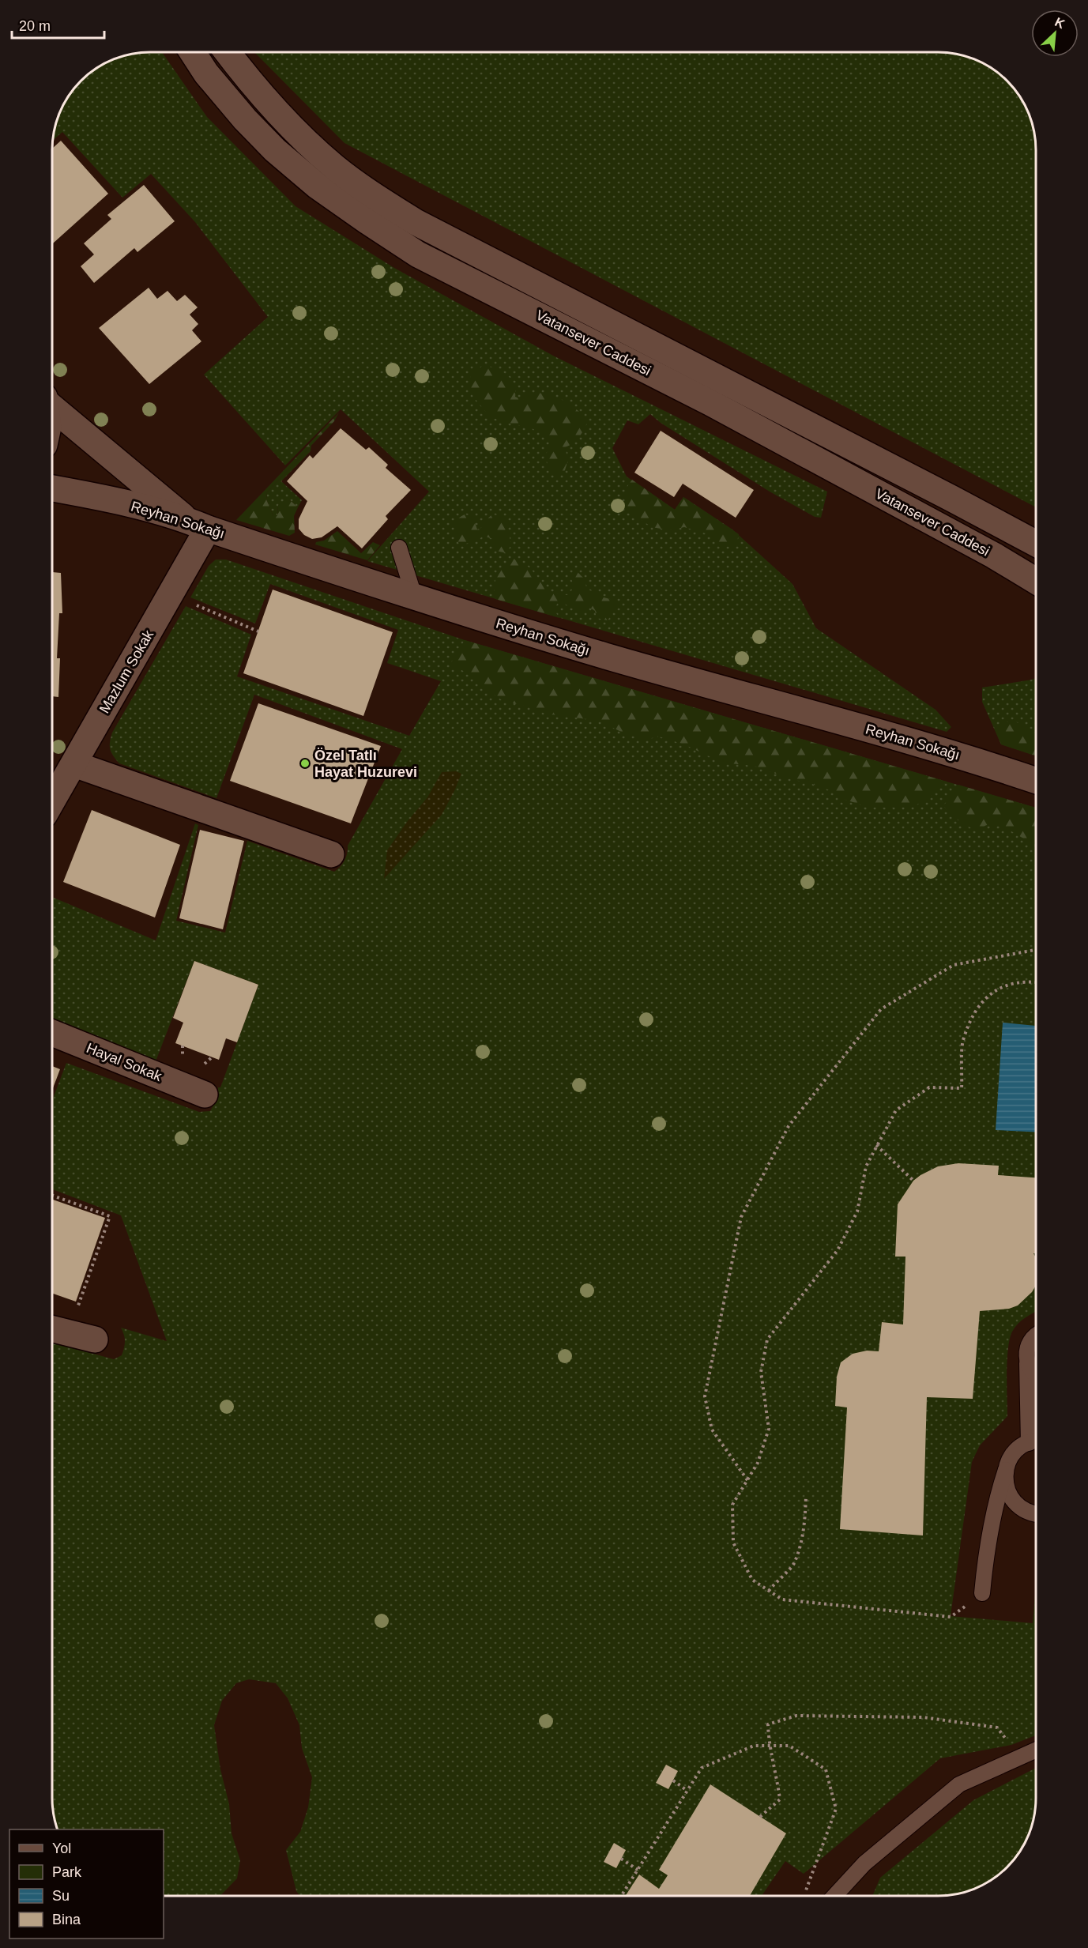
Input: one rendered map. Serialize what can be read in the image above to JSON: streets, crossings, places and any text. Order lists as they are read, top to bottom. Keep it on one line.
{"streets":{"street":["Vatansever Caddesi","Reyhan Sokağı","Mazlum Sokak","Hayal Sokak"]},"crossings":[["Reyhan Sokağı","Mazlum Sokak"]],"places":["Özel Tatlı Hayat Huzurevi"],"legend":["Yol","Park","Su","Bina"],"scale_bar":"20 m","north":"top right"}
